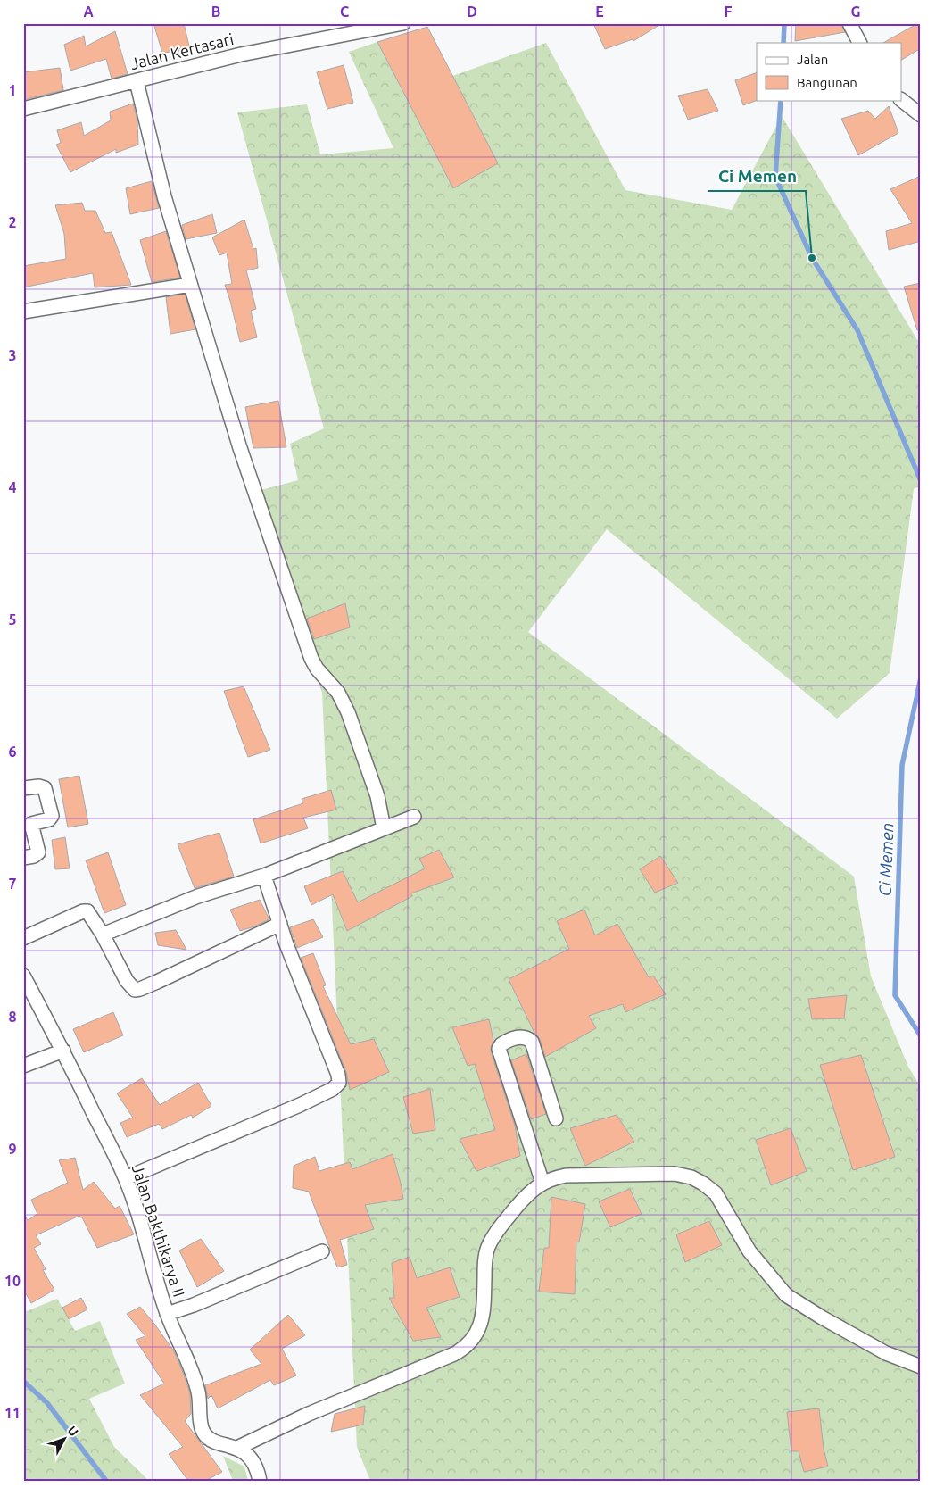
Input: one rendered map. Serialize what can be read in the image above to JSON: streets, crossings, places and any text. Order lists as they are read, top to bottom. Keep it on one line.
{"streets":{"street":["Jalan Kertasari","Jalan Bakthikarya II"]},"water":["Ci Memen"],"places":["Ci Memen"],"legend":["Jalan","Bangunan"],"north":"top right","grid":{"columns":["A","B","C","D","E","F","G"],"rows":["1","2","3","4","5","6","7","8","9","10","11"]}}
